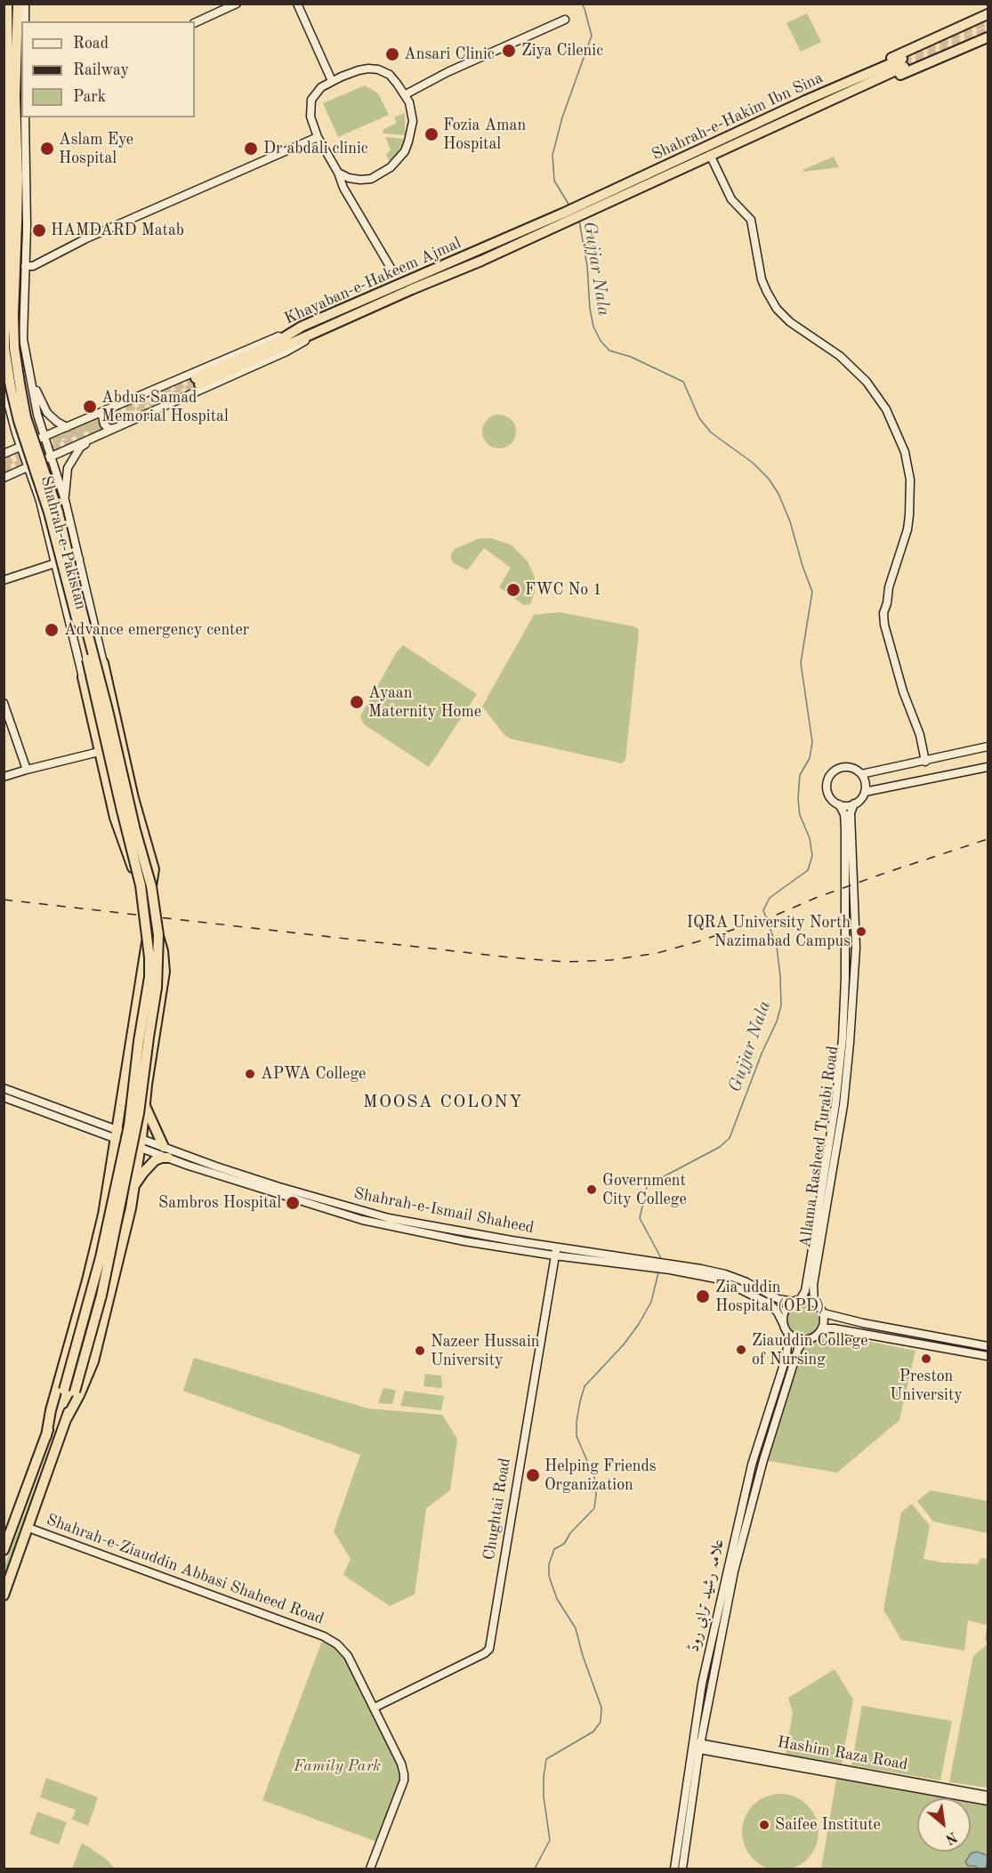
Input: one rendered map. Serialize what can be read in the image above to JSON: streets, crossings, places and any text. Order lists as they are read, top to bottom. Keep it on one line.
{"streets":{"highway":["Shahrah-e-Hakim Ibn Sina","Khayaban-e-Hakeem Ajmal"],"main road":["Shahrah-e-Pakistan","Allama Rasheed Turabi Road","Shahrah-e-Ismail Shaheed","Chughtai Road","Shahrah-e-Ziauddin Abbasi Shaheed Road","علامہ رشید ترابی روڈ","Hashim Raza Road"]},"crossings":[["Allama Rasheed Turabi Road","Shahrah-e-Ismail Shaheed"],["Allama Rasheed Turabi Road","علامہ رشید ترابی روڈ"],["Shahrah-e-Ismail Shaheed","Chughtai Road"],["Shahrah-e-Ismail Shaheed","علامہ رشید ترابی روڈ"],["Chughtai Road","Shahrah-e-Ziauddin Abbasi Shaheed Road"],["علامہ رشید ترابی روڈ","Hashim Raza Road"]],"districts":["MOOSA COLONY"],"water":["Gujjar Nala"],"parks":["Family Park"],"places":["Ziya Cilenic","Ansari Clinic","Fozia Aman Hospital","Aslam Eye Hospital","Dr abdali clinic","HAMDARD Matab","Abdus Samad Memorial Hospital","FWC No 1","Advance emergency center","Ayaan Maternity Home","IQRA University North Nazimabad Campus","APWA College","Government City College","Sambros Hospital","Zia uddin Hospital (OPD)","Ziauddin College of Nursing","Nazeer Hussain University","Preston University","Helping Friends Organization","Saifee Institute"],"legend":["Road","Railway","Park"],"north":"bottom right"}
